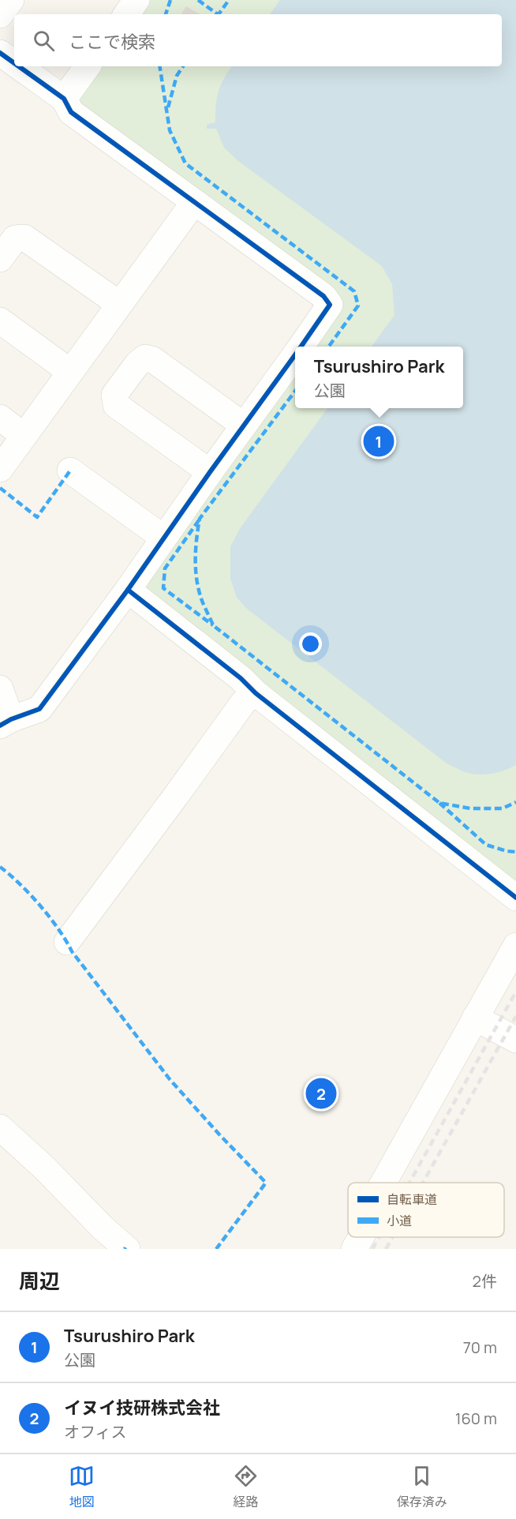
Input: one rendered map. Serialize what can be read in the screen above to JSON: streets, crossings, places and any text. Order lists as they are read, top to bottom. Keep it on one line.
{"legend":["自転車道","小道"],"page":{"search":"ここで検索","popup":["Tsurushiro Park","公園"],"pins":["1","2"],"heading":["周辺","2件"],"list":[{"mark":"1","name":"Tsurushiro Park","note":"公園","value":"70 m"},{"mark":"2","name":"イヌイ技研株式会社","note":"オフィス","value":"160 m"}],"nav":["地図","経路","保存済み"]}}
